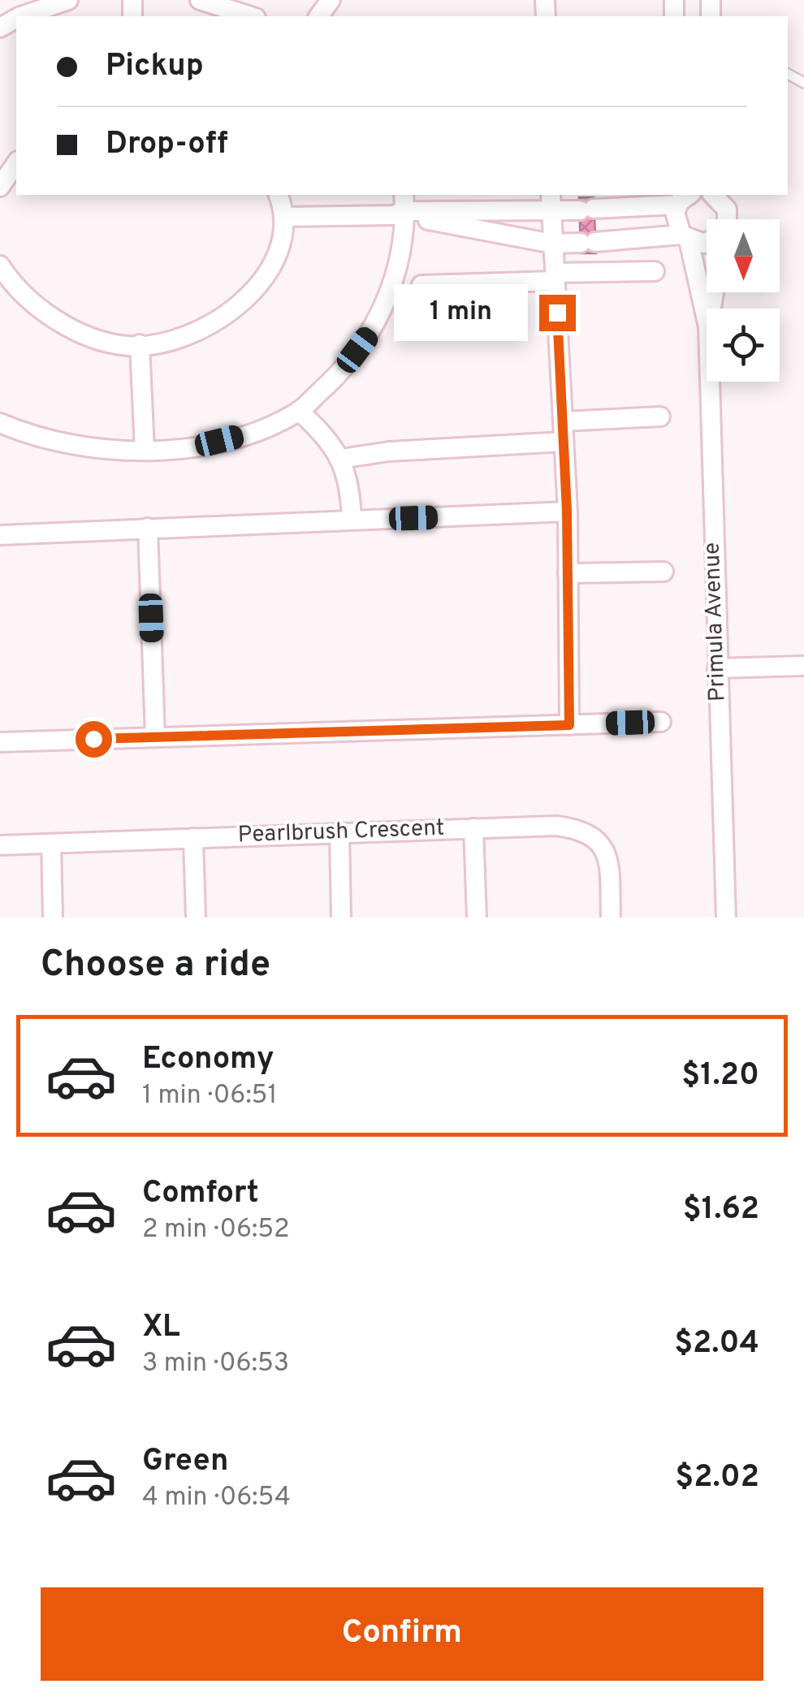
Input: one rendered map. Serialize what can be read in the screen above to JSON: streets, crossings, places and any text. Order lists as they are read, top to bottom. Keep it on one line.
{"streets":{"street":["Primula Avenue","Pearlbrush Crescent"]},"north":"bottom","page":{"banner":["Pickup","Drop-off"],"bubble":"1 min","heading":"Choose a ride","list":[{"name":"Economy","note":"1 min · 06:51","value":"$1.20"},{"name":"Comfort","note":"2 min · 06:52","value":"$1.62"},{"name":"XL","note":"3 min · 06:53","value":"$2.04"},{"name":"Green","note":"4 min · 06:54","value":"$2.02"}],"buttons":"Confirm"}}
